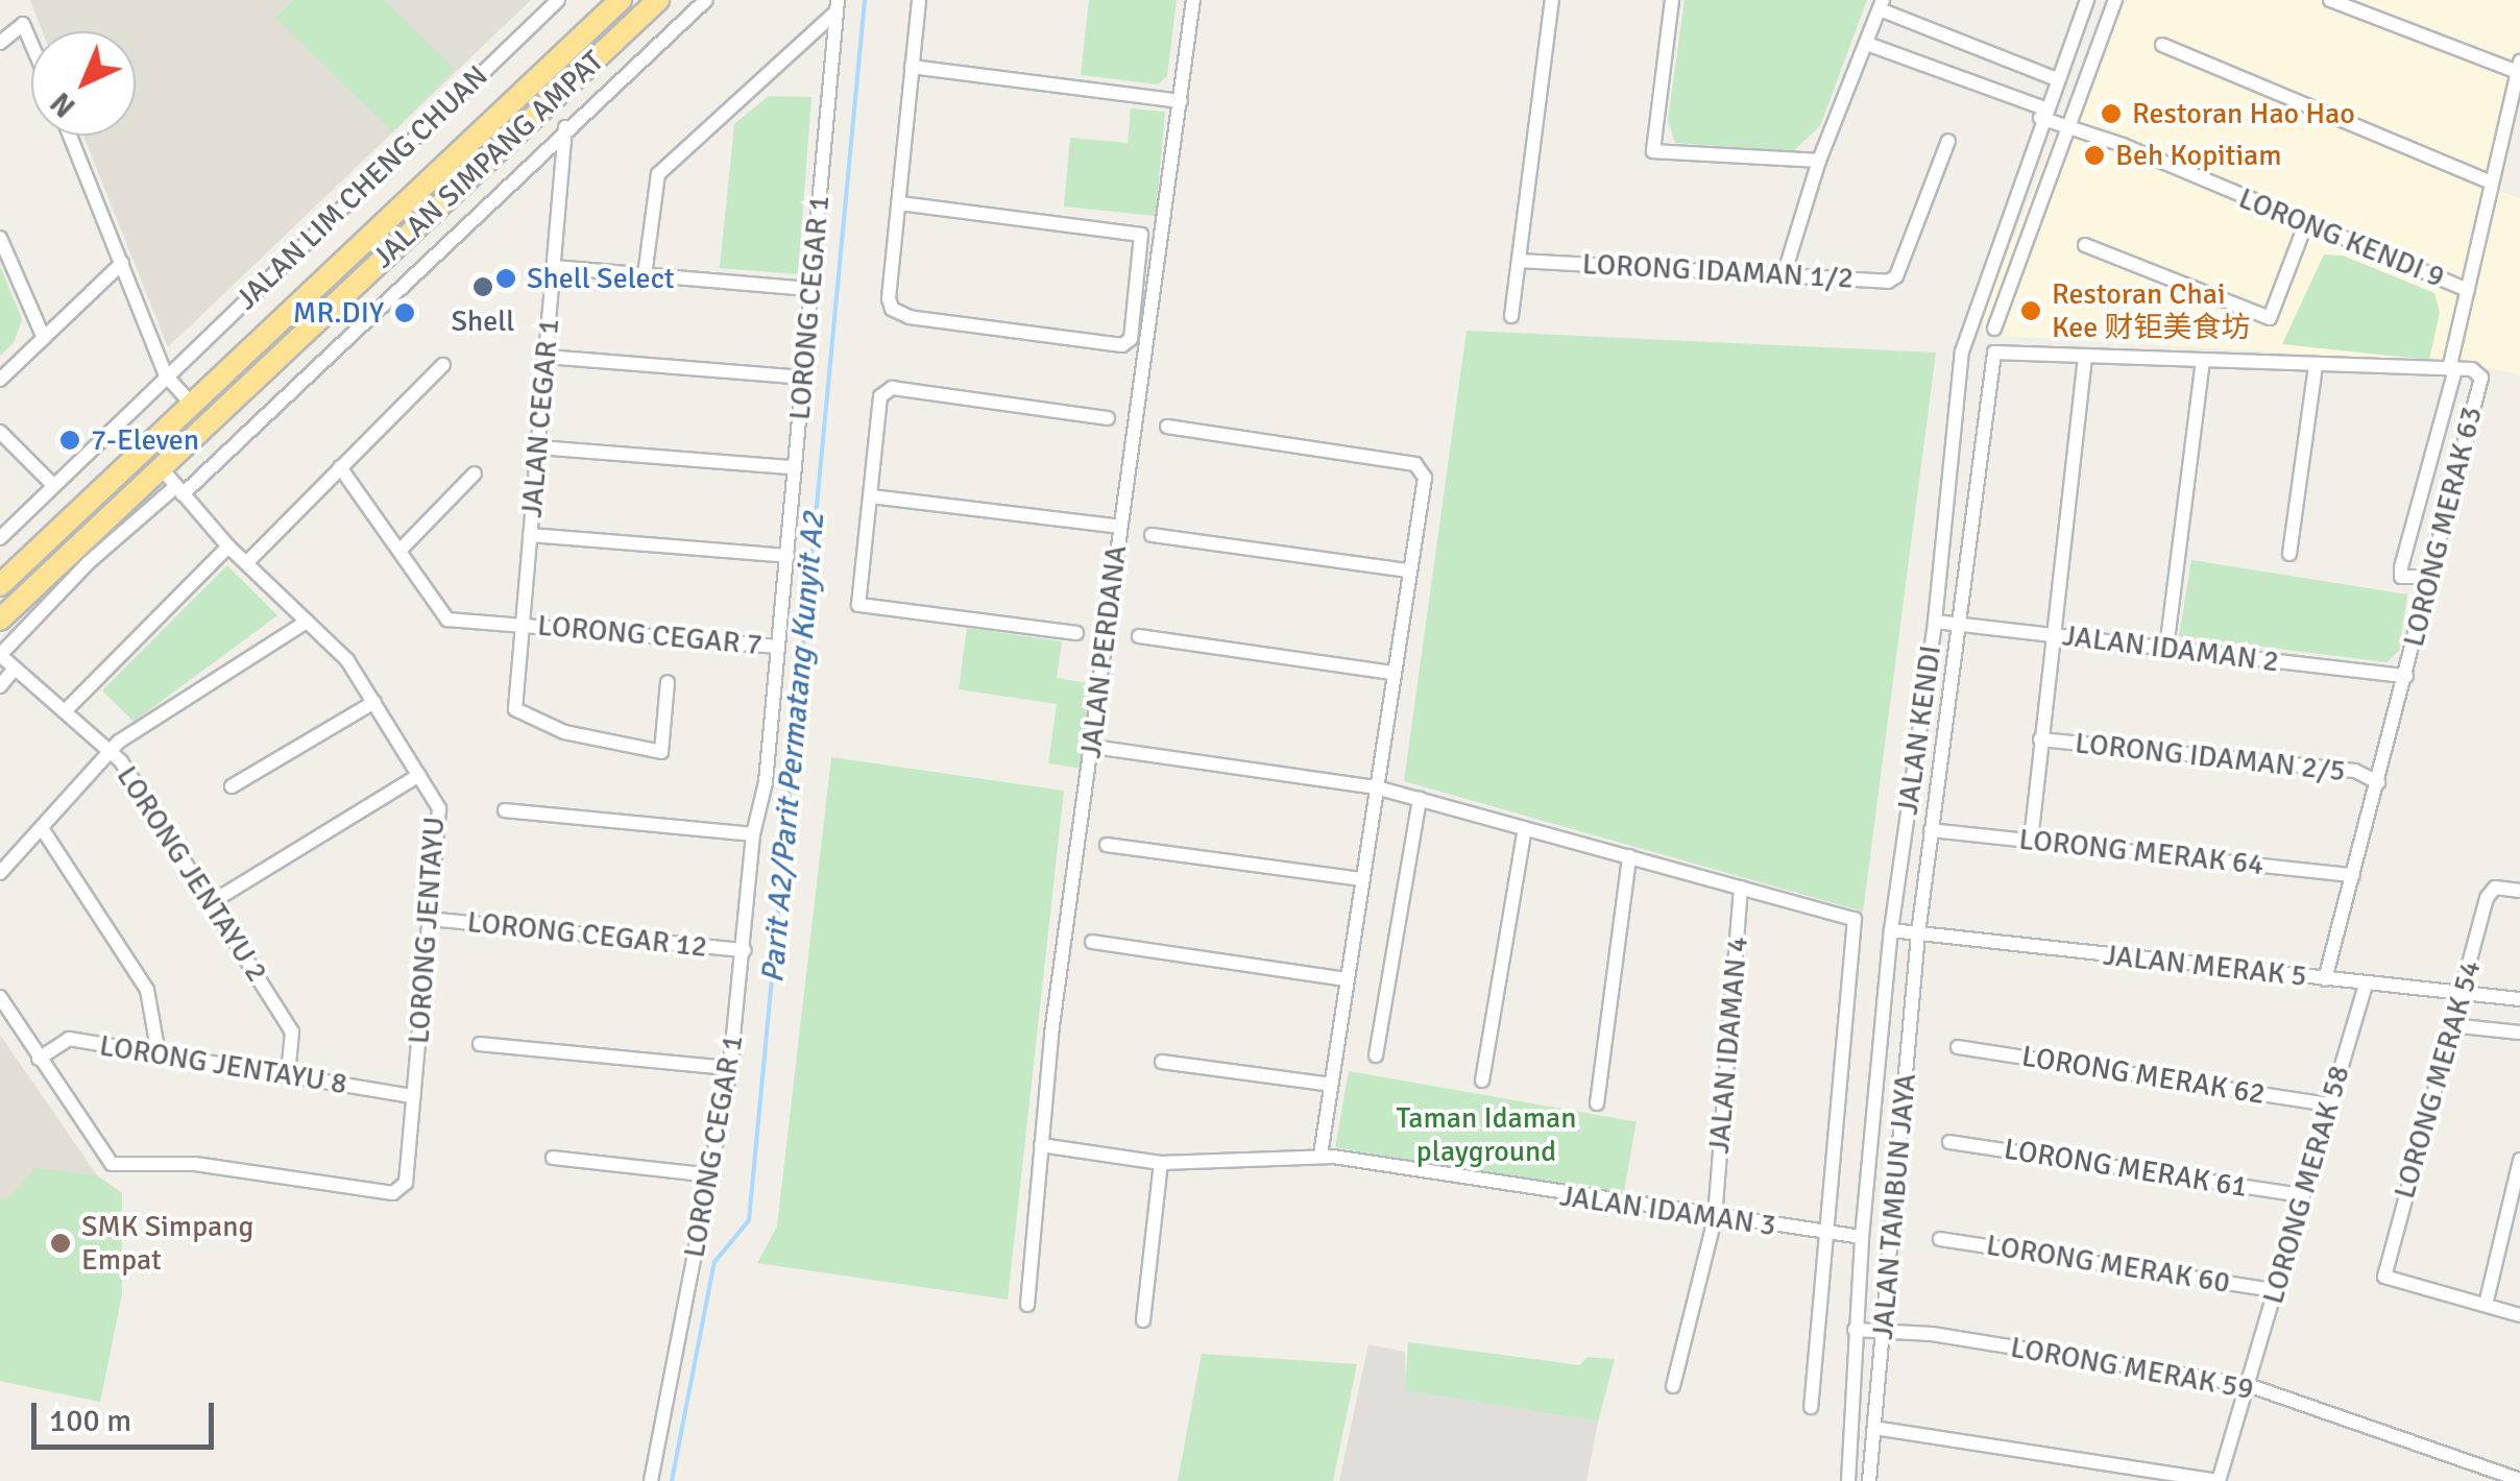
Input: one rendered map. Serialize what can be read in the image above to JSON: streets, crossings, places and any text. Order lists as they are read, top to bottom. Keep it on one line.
{"streets":{"highway":["JALAN SIMPANG AMPAT"],"street":["JALAN LIM CHENG CHUAN","LORONG KENDI 9","LORONG IDAMAN 1/2","LORONG CEGAR 1","JALAN CEGAR 1","LORONG MERAK 63","LORONG CEGAR 7","JALAN IDAMAN 2","JALAN PERDANA","JALAN KENDI","LORONG IDAMAN 2/5","LORONG MERAK 64","LORONG JENTAYU 2","LORONG JENTAYU","LORONG CEGAR 12","JALAN MERAK 5","JALAN IDAMAN 4","LORONG JENTAYU 8","LORONG MERAK 62","LORONG MERAK 54","LORONG MERAK 61","LORONG MERAK 58","JALAN TAMBUN JAYA","JALAN IDAMAN 3","LORONG MERAK 60","LORONG MERAK 59"]},"crossings":[["JALAN SIMPANG AMPAT","JALAN CEGAR 1"],["JALAN SIMPANG AMPAT","LORONG JENTAYU 2"],["JALAN SIMPANG AMPAT","LORONG JENTAYU"],["LORONG KENDI 9","JALAN KENDI"],["LORONG CEGAR 1","LORONG CEGAR 7"],["LORONG CEGAR 1","LORONG CEGAR 12"],["JALAN CEGAR 1","LORONG CEGAR 7"],["LORONG MERAK 63","JALAN IDAMAN 2"],["LORONG MERAK 63","LORONG IDAMAN 2/5"],["LORONG MERAK 63","LORONG MERAK 64"],["LORONG MERAK 63","JALAN MERAK 5"],["JALAN IDAMAN 2","JALAN KENDI"],["JALAN PERDANA","JALAN IDAMAN 3"],["JALAN KENDI","LORONG MERAK 64"],["JALAN KENDI","JALAN MERAK 5"],["JALAN KENDI","JALAN TAMBUN JAYA"],["JALAN KENDI","JALAN IDAMAN 3"],["JALAN KENDI","LORONG MERAK 59"],["LORONG JENTAYU 2","LORONG JENTAYU 8"],["LORONG JENTAYU","LORONG CEGAR 12"],["LORONG JENTAYU","LORONG JENTAYU 8"],["JALAN MERAK 5","LORONG MERAK 54"],["JALAN MERAK 5","LORONG MERAK 58"],["JALAN MERAK 5","JALAN TAMBUN JAYA"],["JALAN IDAMAN 4","JALAN IDAMAN 3"],["LORONG MERAK 62","LORONG MERAK 58"],["LORONG MERAK 61","LORONG MERAK 58"],["LORONG MERAK 58","LORONG MERAK 60"],["LORONG MERAK 58","LORONG MERAK 59"],["JALAN TAMBUN JAYA","LORONG MERAK 59"]],"water":["Parit A2/Parit Permatang Kunyit A2"],"parks":["Taman Idaman playground"],"places":["Restoran Hao Hao","Beh Kopitiam","Shell Select","Shell","Restoran Chai Kee 财钜美食坊","MR.DIY","7-Eleven","SMK Simpang Empat"],"scale_bar":"100 m","north":"bottom left"}
